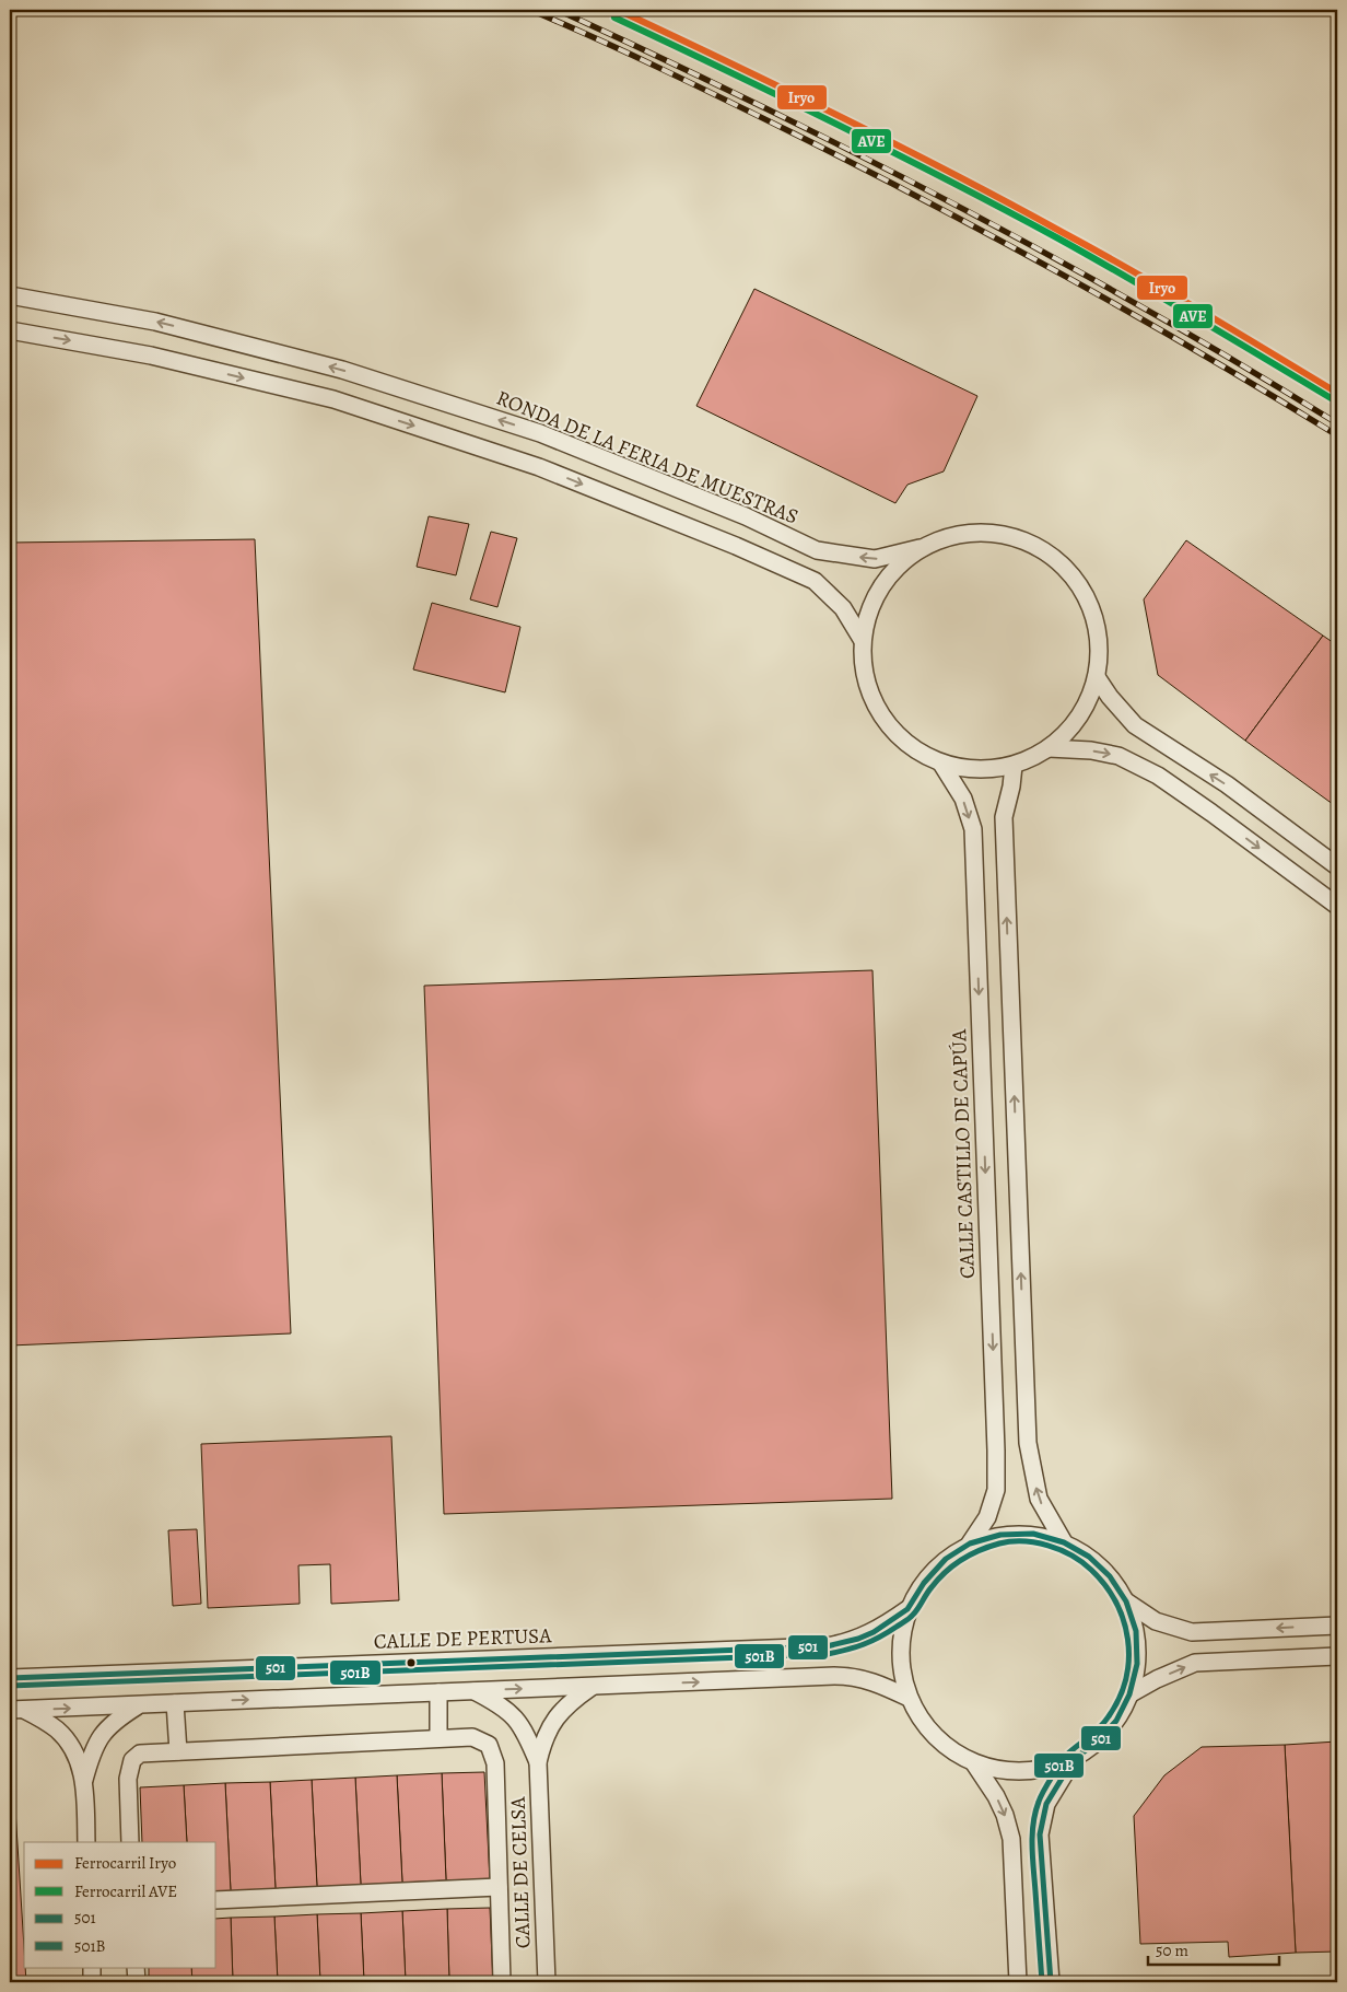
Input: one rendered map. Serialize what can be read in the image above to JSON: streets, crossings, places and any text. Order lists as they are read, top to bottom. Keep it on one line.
{"streets":{"street":["RONDA DE LA FERIA DE MUESTRAS","CALLE CASTILLO DE CAPÚA","CALLE DE PERTUSA","CALLE DE CELSA"]},"crossings":[["RONDA DE LA FERIA DE MUESTRAS","CALLE CASTILLO DE CAPÚA"]],"lines":["rail line Iryo","rail line AVE","transit line 501","transit line 501B"],"legend":["Ferrocarril Iryo","Ferrocarril AVE","501","501B"],"scale_bar":"50 m"}
